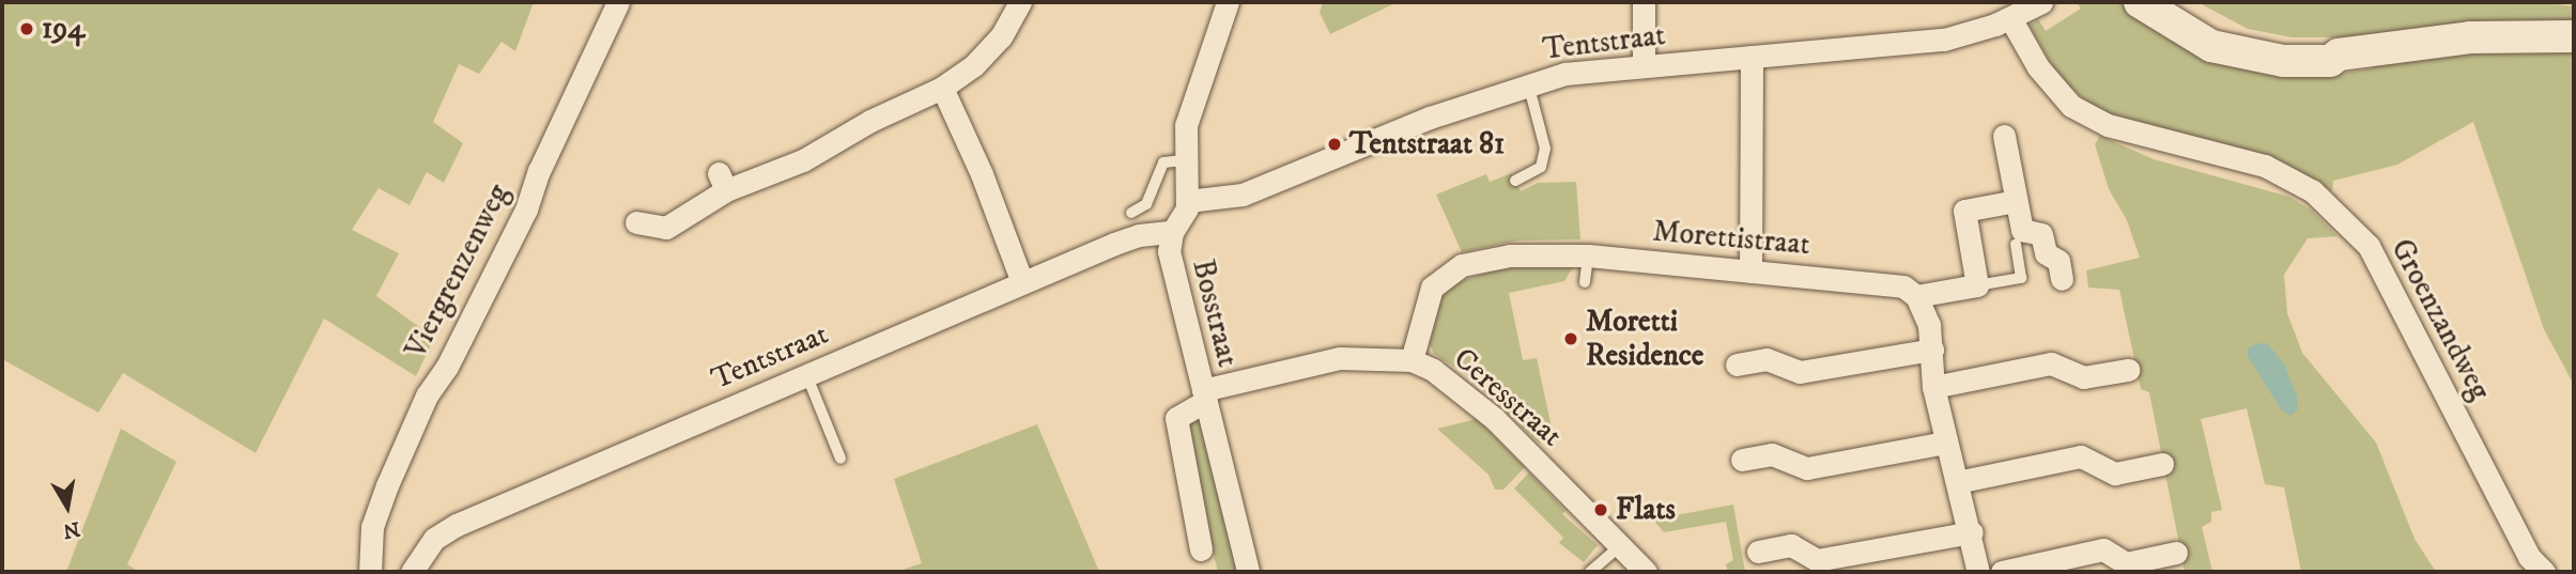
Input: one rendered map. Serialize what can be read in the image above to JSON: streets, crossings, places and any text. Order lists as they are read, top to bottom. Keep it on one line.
{"streets":{"street":["Tentstraat","Morettistraat","Viergrenzenweg","Bosstraat","Groenzandweg","Ceresstraat"]},"crossings":[["Tentstraat","Bosstraat"],["Tentstraat","Groenzandweg"],["Morettistraat","Ceresstraat"],["Bosstraat","Ceresstraat"]],"places":["194","Tentstraat 81","Moretti Residence","Flats"],"north":"bottom"}
